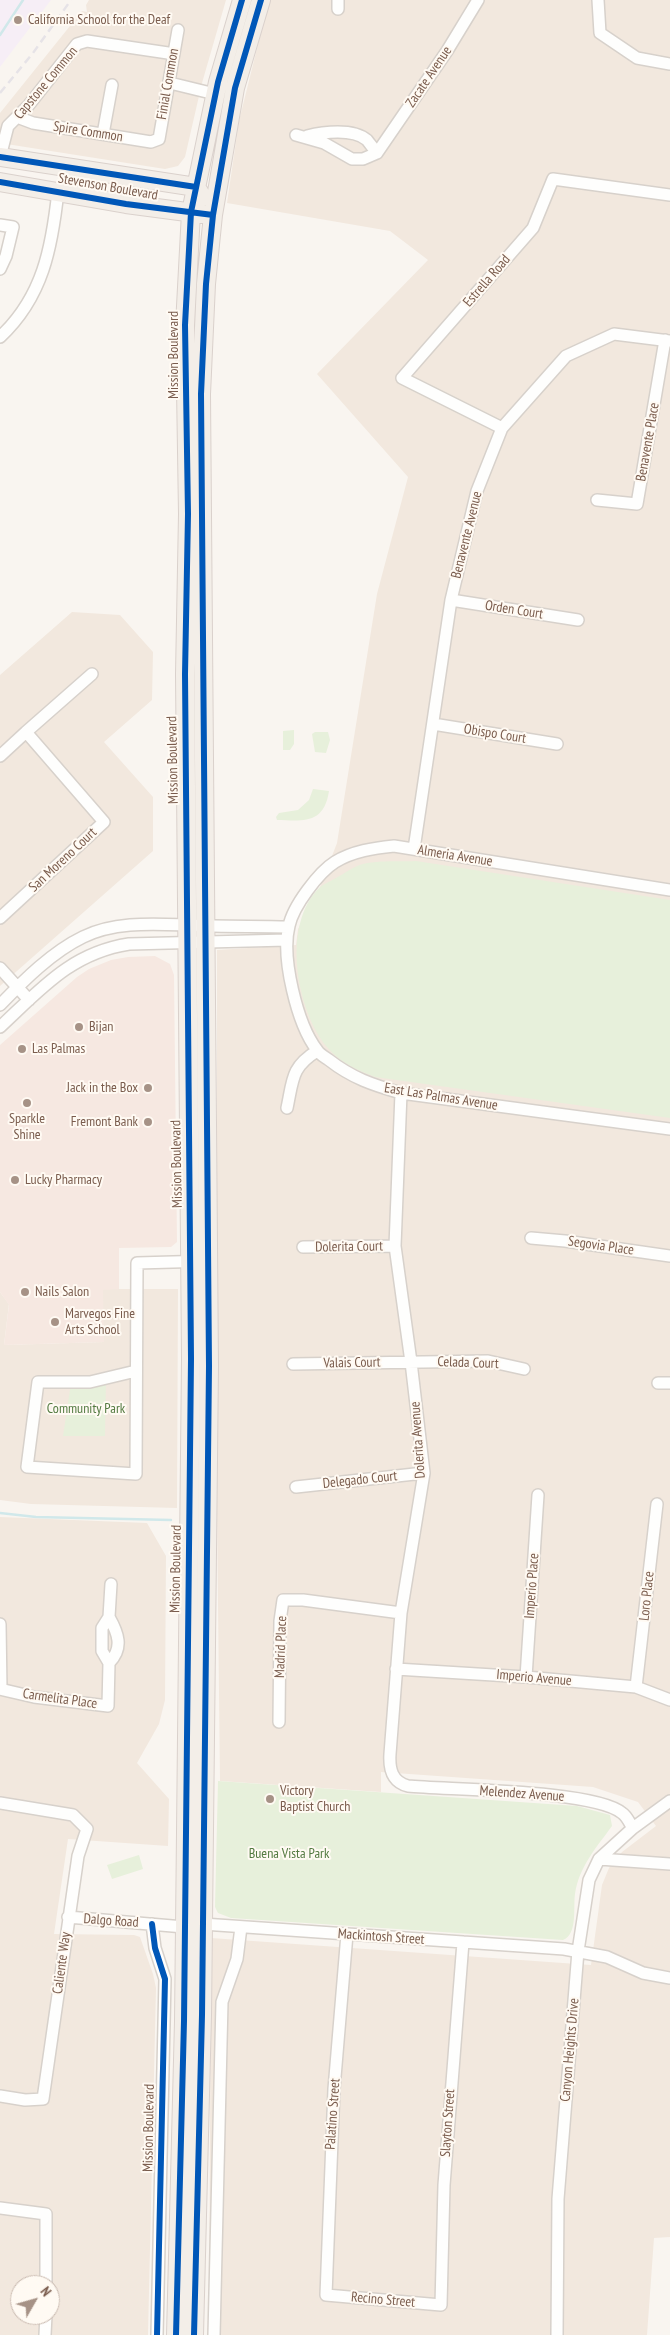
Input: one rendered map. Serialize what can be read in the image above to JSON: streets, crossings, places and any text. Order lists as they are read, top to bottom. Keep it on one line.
{"streets":{"main road":["Stevenson Boulevard","Mission Boulevard"],"street":["Zacate Avenue","Capstone Common","Finial Common","Spire Common","Estrella Road","Benavente Place","Benavente Avenue","Orden Court","Obispo Court","Almeria Avenue","San Moreno Court","East Las Palmas Avenue","Segovia Place","Dolerita Court","Valais Court","Celada Court","Dolerita Avenue","Delegado Court","Imperio Place","Loro Place","Madrid Place","Imperio Avenue","Carmelita Place","Melendez Avenue","Dalgo Road","Mackintosh Street","Caliente Way","Canyon Heights Drive","Palatino Street","Slayton Street","Recino Street"]},"crossings":[["Capstone Common","Finial Common"],["Capstone Common","Spire Common"],["Capstone Common","Stevenson Boulevard"],["Finial Common","Spire Common"],["Stevenson Boulevard","Mission Boulevard"],["Estrella Road","Benavente Avenue"],["Mission Boulevard","Dalgo Road"],["Mission Boulevard","Mackintosh Street"],["Benavente Place","Benavente Avenue"],["Benavente Avenue","Orden Court"],["Benavente Avenue","Obispo Court"],["Benavente Avenue","Almeria Avenue"],["East Las Palmas Avenue","Dolerita Avenue"],["Dolerita Court","Dolerita Avenue"],["Valais Court","Celada Court"],["Valais Court","Dolerita Avenue"],["Celada Court","Dolerita Avenue"],["Dolerita Avenue","Delegado Court"],["Dolerita Avenue","Madrid Place"],["Dolerita Avenue","Imperio Avenue"],["Dolerita Avenue","Melendez Avenue"],["Imperio Place","Imperio Avenue"],["Loro Place","Imperio Avenue"],["Melendez Avenue","Canyon Heights Drive"],["Dalgo Road","Mackintosh Street"],["Dalgo Road","Caliente Way"],["Mackintosh Street","Canyon Heights Drive"],["Mackintosh Street","Palatino Street"],["Mackintosh Street","Slayton Street"],["Palatino Street","Recino Street"],["Slayton Street","Recino Street"]],"parks":["Community Park","Buena Vista Park"],"places":["California School for the Deaf","Bijan","Las Palmas","Jack in the Box","Sparkle Shine","Fremont Bank","Lucky Pharmacy","Nails Salon","Marvegos Fine Arts School","Victory Baptist Church"],"north":"top right"}
